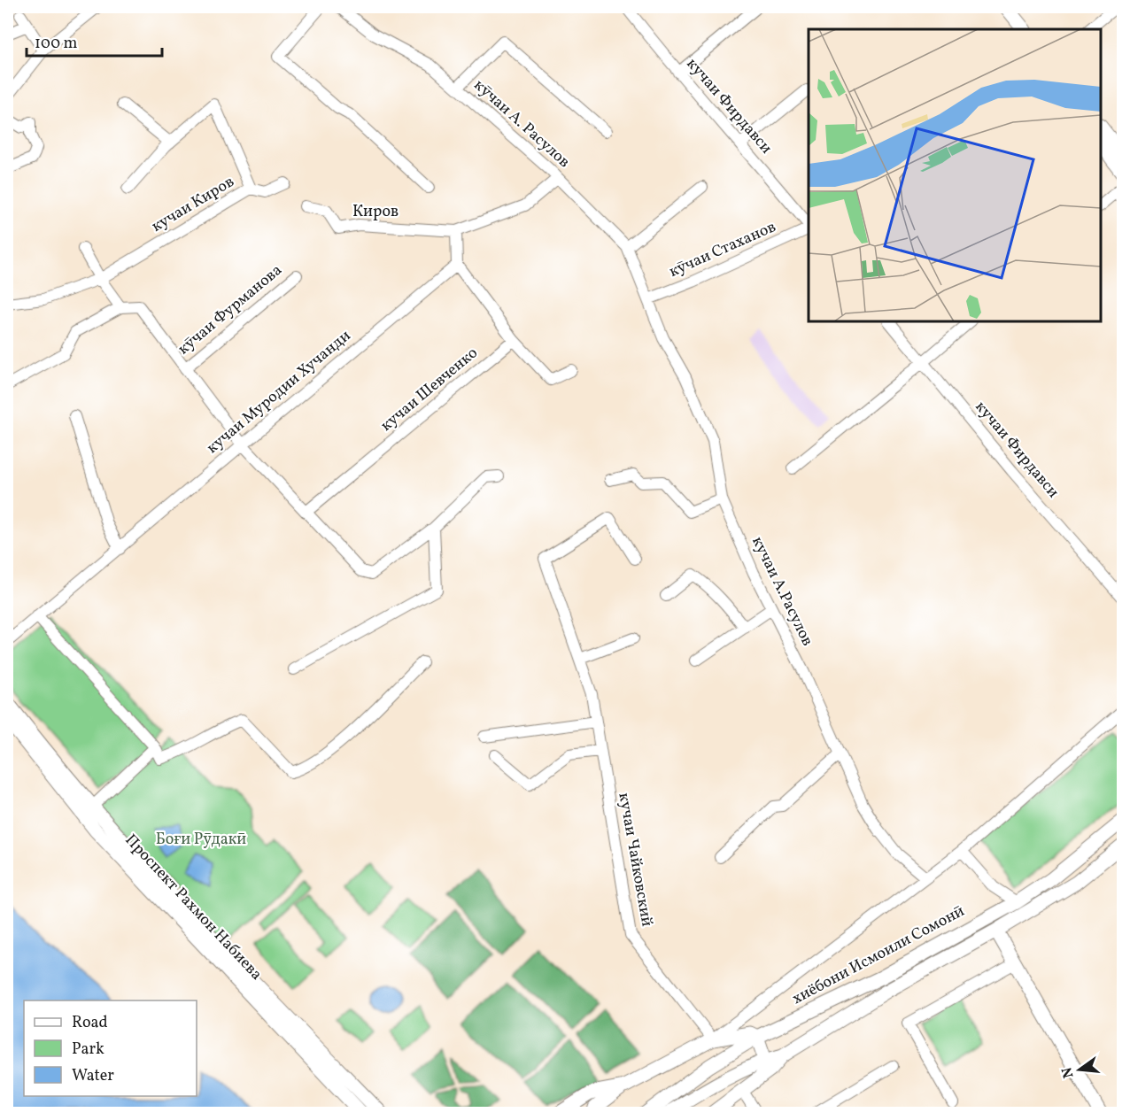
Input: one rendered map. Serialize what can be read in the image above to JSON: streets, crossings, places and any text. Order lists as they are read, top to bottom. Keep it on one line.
{"streets":{"main road":["Проспект Рахмон Набиева","хиёбони Исмоили Сомонӣ"],"street":["кучаи Фирдавси","кӯчаи А. Расулов","кучаи Киров","Киров","кӯчаи Стаханов","кӯчаи Фурманова","кучаи Шевченко","кучаи Муродии Хучанди","кучаи А.Расулов","кучаи Чайковский"]},"crossings":[["кӯчаи А. Расулов","кӯчаи Стаханов"],["кӯчаи А. Расулов","кучаи А.Расулов"],["кӯчаи Стаханов","кучаи А.Расулов"]],"parks":["Боғи Рӯдакӣ"],"legend":["Road","Park","Water"],"scale_bar":"100 m","north":"left"}
